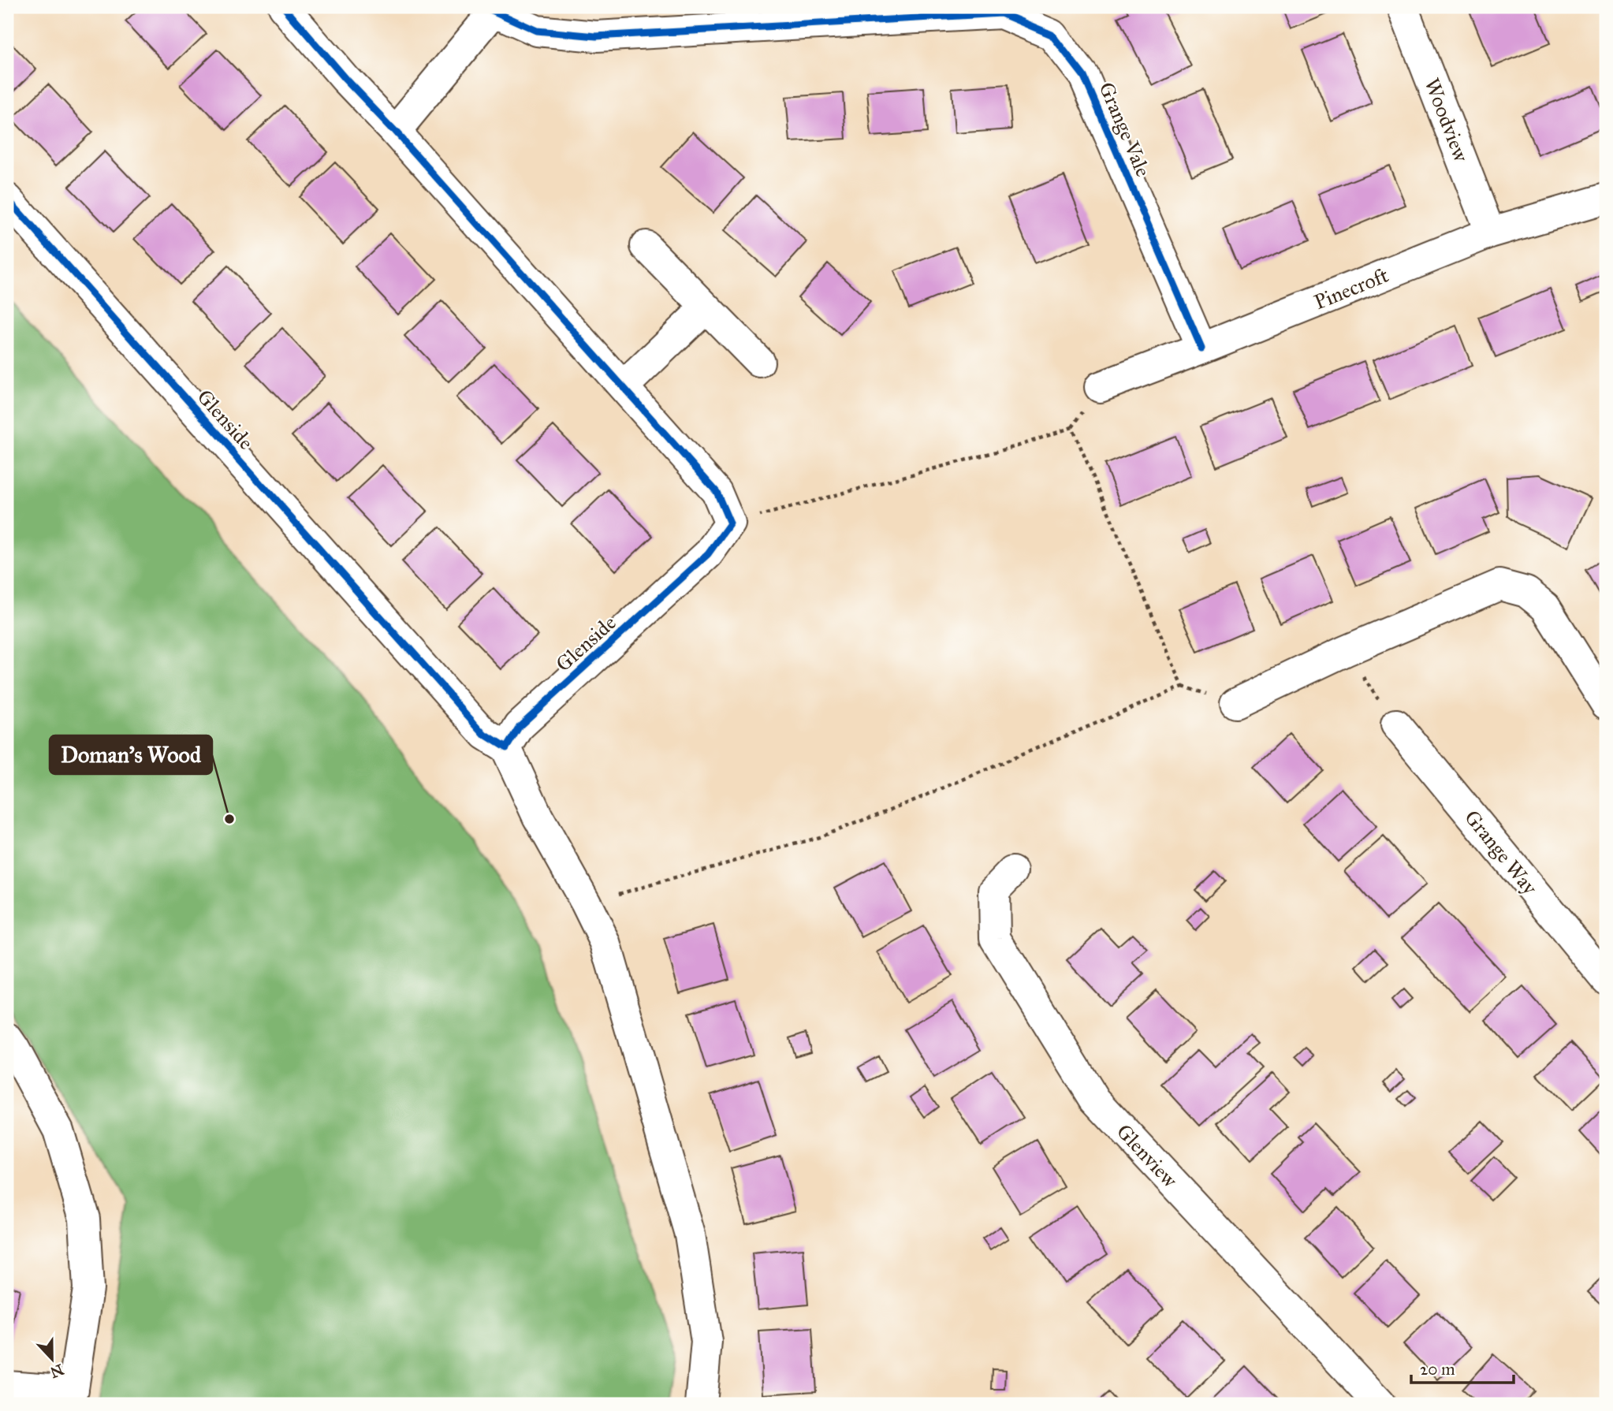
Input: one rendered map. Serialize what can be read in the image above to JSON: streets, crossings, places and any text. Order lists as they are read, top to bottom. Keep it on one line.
{"streets":{"street":["Woodview","Grange Vale","Pinecroft","Glenside","Grange Way","Glenview"]},"crossings":[["Woodview","Pinecroft"],["Grange Vale","Pinecroft"]],"places":["Doman's Wood"],"scale_bar":"20 m","north":"bottom"}
